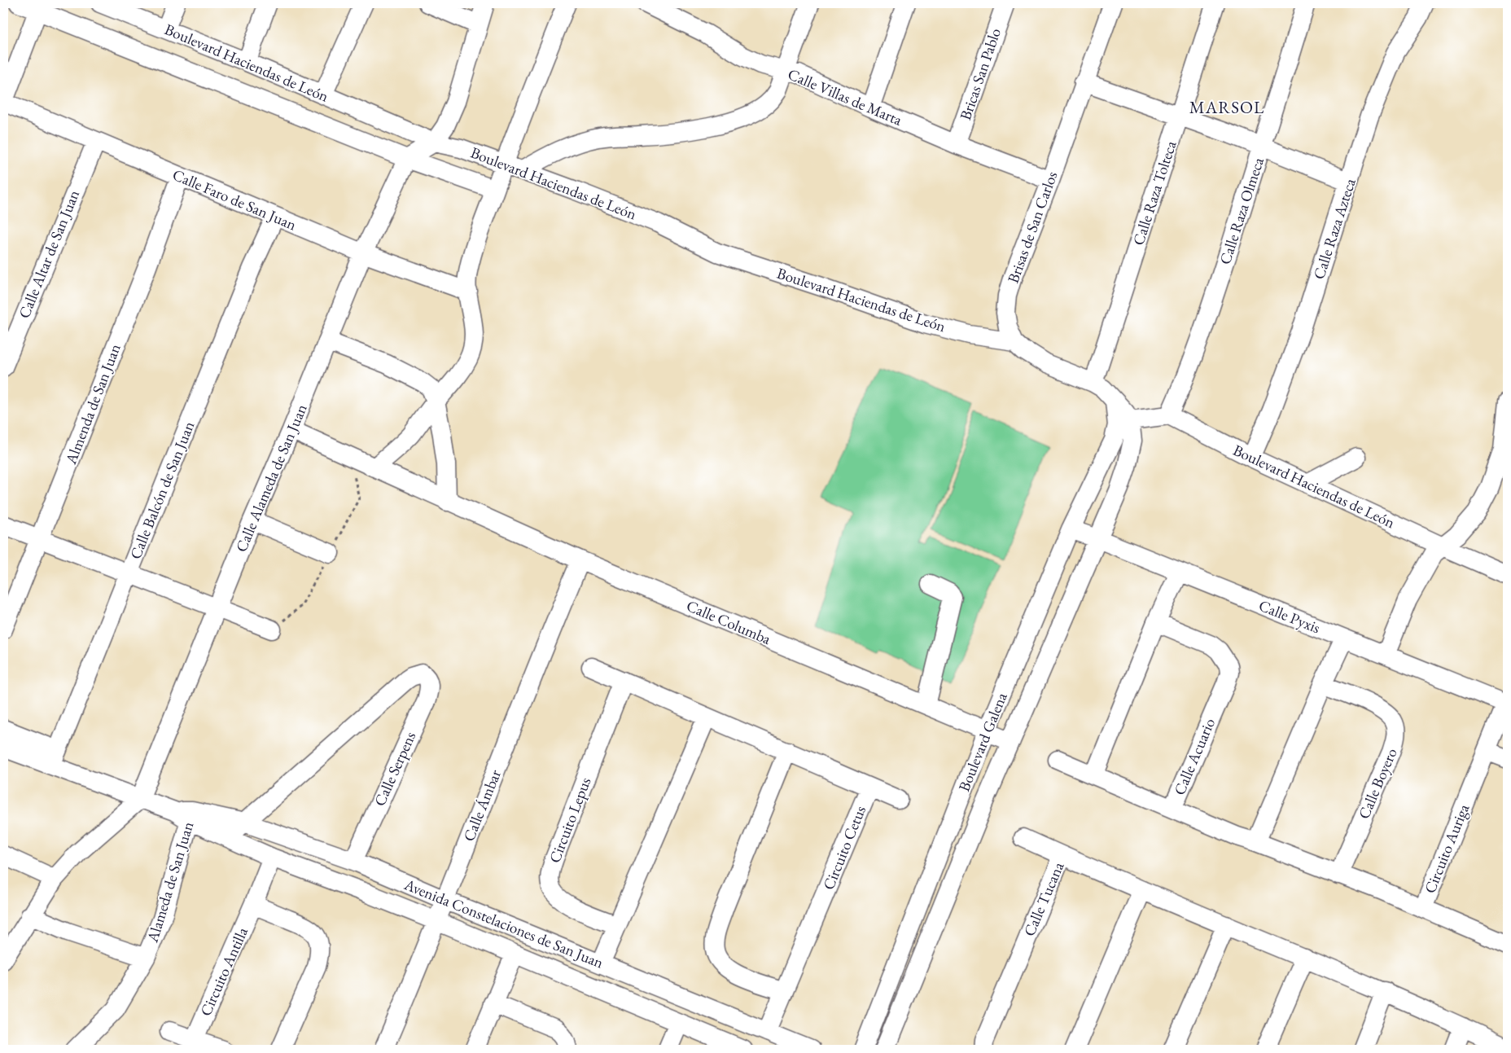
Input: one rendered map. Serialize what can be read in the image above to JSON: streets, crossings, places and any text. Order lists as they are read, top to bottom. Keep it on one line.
{"streets":{"street":["Boulevard Haciendas de León","Bricas San Pablo","Calle Villas de Marta","Calle Raza Tolteca","Calle Faro de San Juan","Calle Raza Olmeca","Brisas de San Carlos","Calle Raza Azteca","Calle Altar de San Juan","Almenda de San Juan","Calle Alameda de San Juan","Calle Balcón de San Juan","Calle Pyxis","Calle Columba","Boulevard Galena","Calle Acuario","Calle Serpens","Calle Boyero","Calle Ámbar","Circuito Lepus","Circuito Cetus","Circuito Auriga","Alameda de San Juan","Calle Tucana","Avenida Constelaciones de San Juan","Circuito Antilla"]},"crossings":[["Boulevard Haciendas de León","Calle Raza Olmeca"],["Boulevard Haciendas de León","Brisas de San Carlos"],["Boulevard Haciendas de León","Calle Raza Azteca"],["Boulevard Haciendas de León","Calle Alameda de San Juan"],["Bricas San Pablo","Calle Villas de Marta"],["Calle Villas de Marta","Brisas de San Carlos"],["Calle Raza Tolteca","Brisas de San Carlos"],["Calle Faro de San Juan","Calle Altar de San Juan"],["Calle Faro de San Juan","Almenda de San Juan"],["Calle Faro de San Juan","Calle Alameda de San Juan"],["Calle Faro de San Juan","Calle Balcón de San Juan"],["Brisas de San Carlos","Boulevard Galena"],["Calle Alameda de San Juan","Calle Columba"],["Calle Pyxis","Boulevard Galena"],["Calle Pyxis","Circuito Auriga"],["Calle Columba","Boulevard Galena"],["Calle Columba","Calle Ámbar"],["Calle Serpens","Avenida Constelaciones de San Juan"],["Calle Ámbar","Avenida Constelaciones de San Juan"],["Circuito Lepus","Circuito Cetus"],["Circuito Cetus","Avenida Constelaciones de San Juan"],["Alameda de San Juan","Avenida Constelaciones de San Juan"],["Avenida Constelaciones de San Juan","Circuito Antilla"]],"districts":["MARSOL"]}
